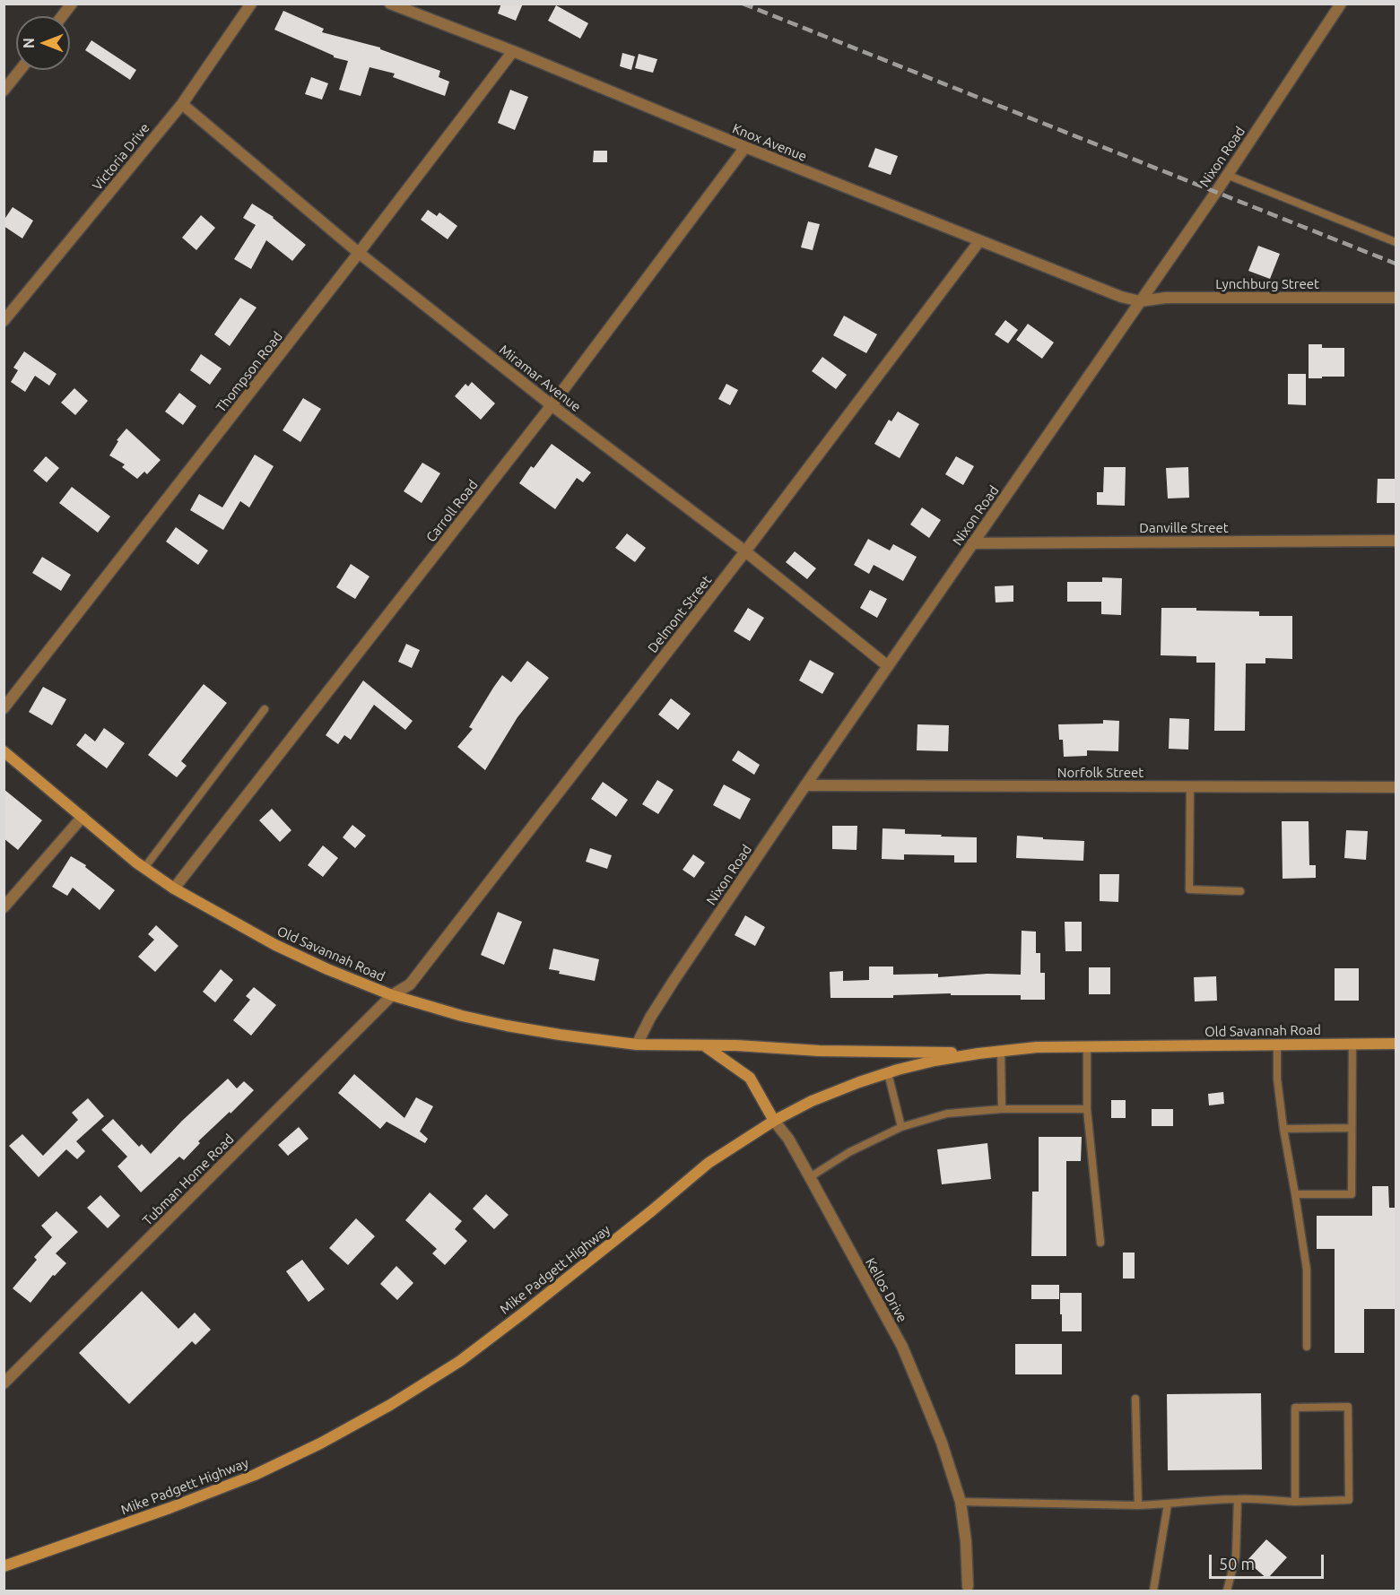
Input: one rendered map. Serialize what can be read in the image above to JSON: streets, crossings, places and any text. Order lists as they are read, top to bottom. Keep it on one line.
{"streets":{"main road":["Old Savannah Road","Mike Padgett Highway","Kellos Drive"],"street":["Knox Avenue","Victoria Drive","Nixon Road","Lynchburg Street","Thompson Road","Miramar Avenue","Carroll Road","Danville Street","Delmont Street","Norfolk Street","Tubman Home Road"]},"crossings":[["Knox Avenue","Nixon Road"],["Knox Avenue","Lynchburg Street"],["Knox Avenue","Thompson Road"],["Knox Avenue","Carroll Road"],["Knox Avenue","Delmont Street"],["Victoria Drive","Miramar Avenue"],["Nixon Road","Lynchburg Street"],["Nixon Road","Miramar Avenue"],["Nixon Road","Danville Street"],["Nixon Road","Norfolk Street"],["Nixon Road","Old Savannah Road"],["Thompson Road","Miramar Avenue"],["Miramar Avenue","Carroll Road"],["Miramar Avenue","Delmont Street"],["Carroll Road","Old Savannah Road"],["Delmont Street","Old Savannah Road"],["Delmont Street","Tubman Home Road"],["Old Savannah Road","Tubman Home Road"],["Old Savannah Road","Mike Padgett Highway"],["Old Savannah Road","Kellos Drive"],["Mike Padgett Highway","Kellos Drive"]],"scale_bar":"50 m","north":"left"}
